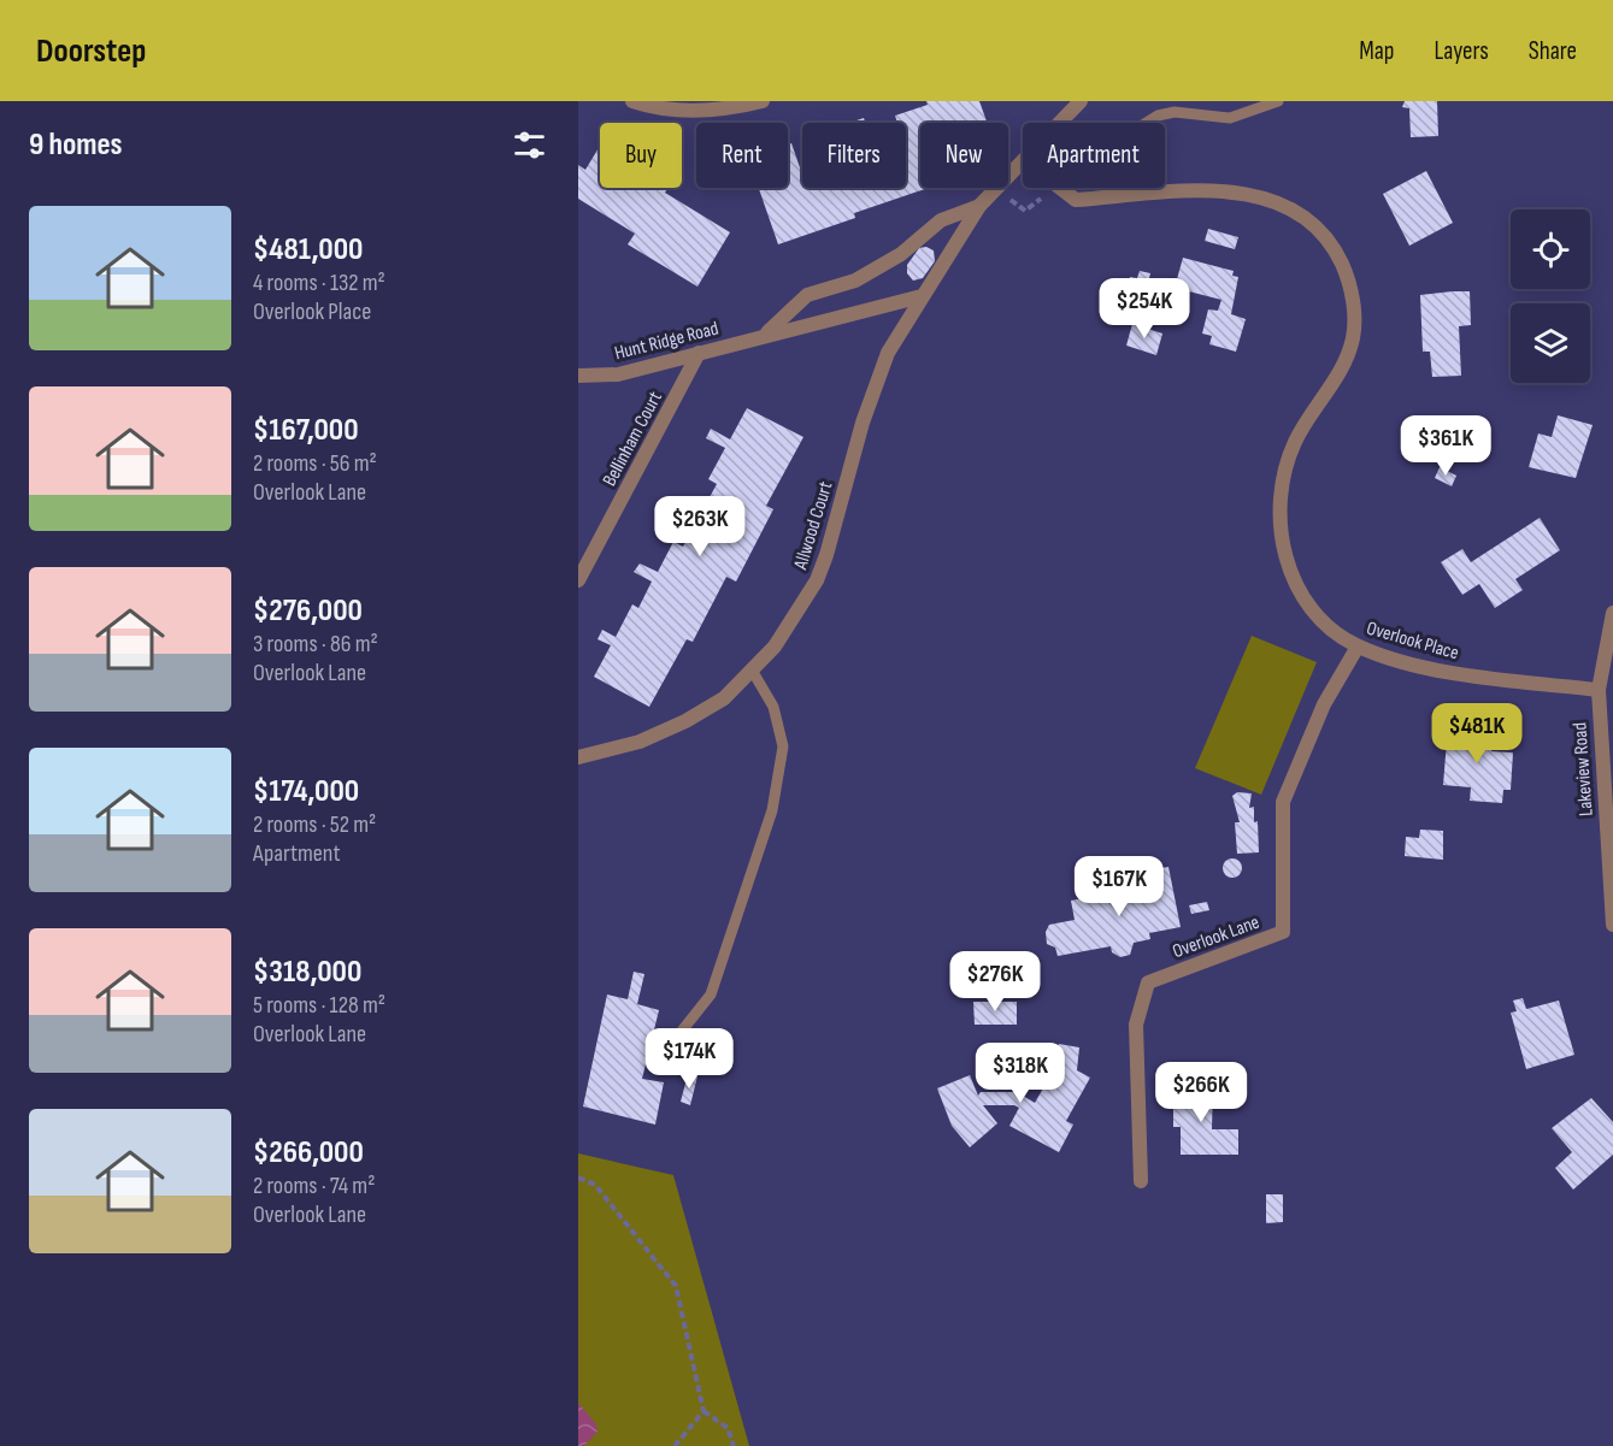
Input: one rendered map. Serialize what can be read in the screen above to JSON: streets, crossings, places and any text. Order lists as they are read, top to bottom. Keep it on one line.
{"streets":{"street":["Hunt Ridge Road","Bellinham Court","Allwood Court","Overlook Place","Lakeview Road","Overlook Lane"]},"crossings":[["Hunt Ridge Road","Bellinham Court"],["Hunt Ridge Road","Allwood Court"],["Overlook Place","Lakeview Road"],["Overlook Place","Overlook Lane"]],"page":{"header":"Doorstep","nav":["Map","Layers","Share"],"heading":"9 homes","chip":["Buy","Rent","Filters","New","Apartment"],"list":[{"name":"$481,000","note":"4 rooms · 132 m² · Overlook Place"},{"name":"$167,000","note":"2 rooms · 56 m² · Overlook Lane"},{"name":"$276,000","note":"3 rooms · 86 m² · Overlook Lane"},{"name":"$174,000","note":"2 rooms · 52 m² · Apartment"},{"name":"$318,000","note":"5 rooms · 128 m² · Overlook Lane"},{"name":"$266,000","note":"2 rooms · 74 m² · Overlook Lane"}],"price":["$254K","$361K","$263K","$481K","$167K","$276K","$174K","$318K","$266K"]}}
